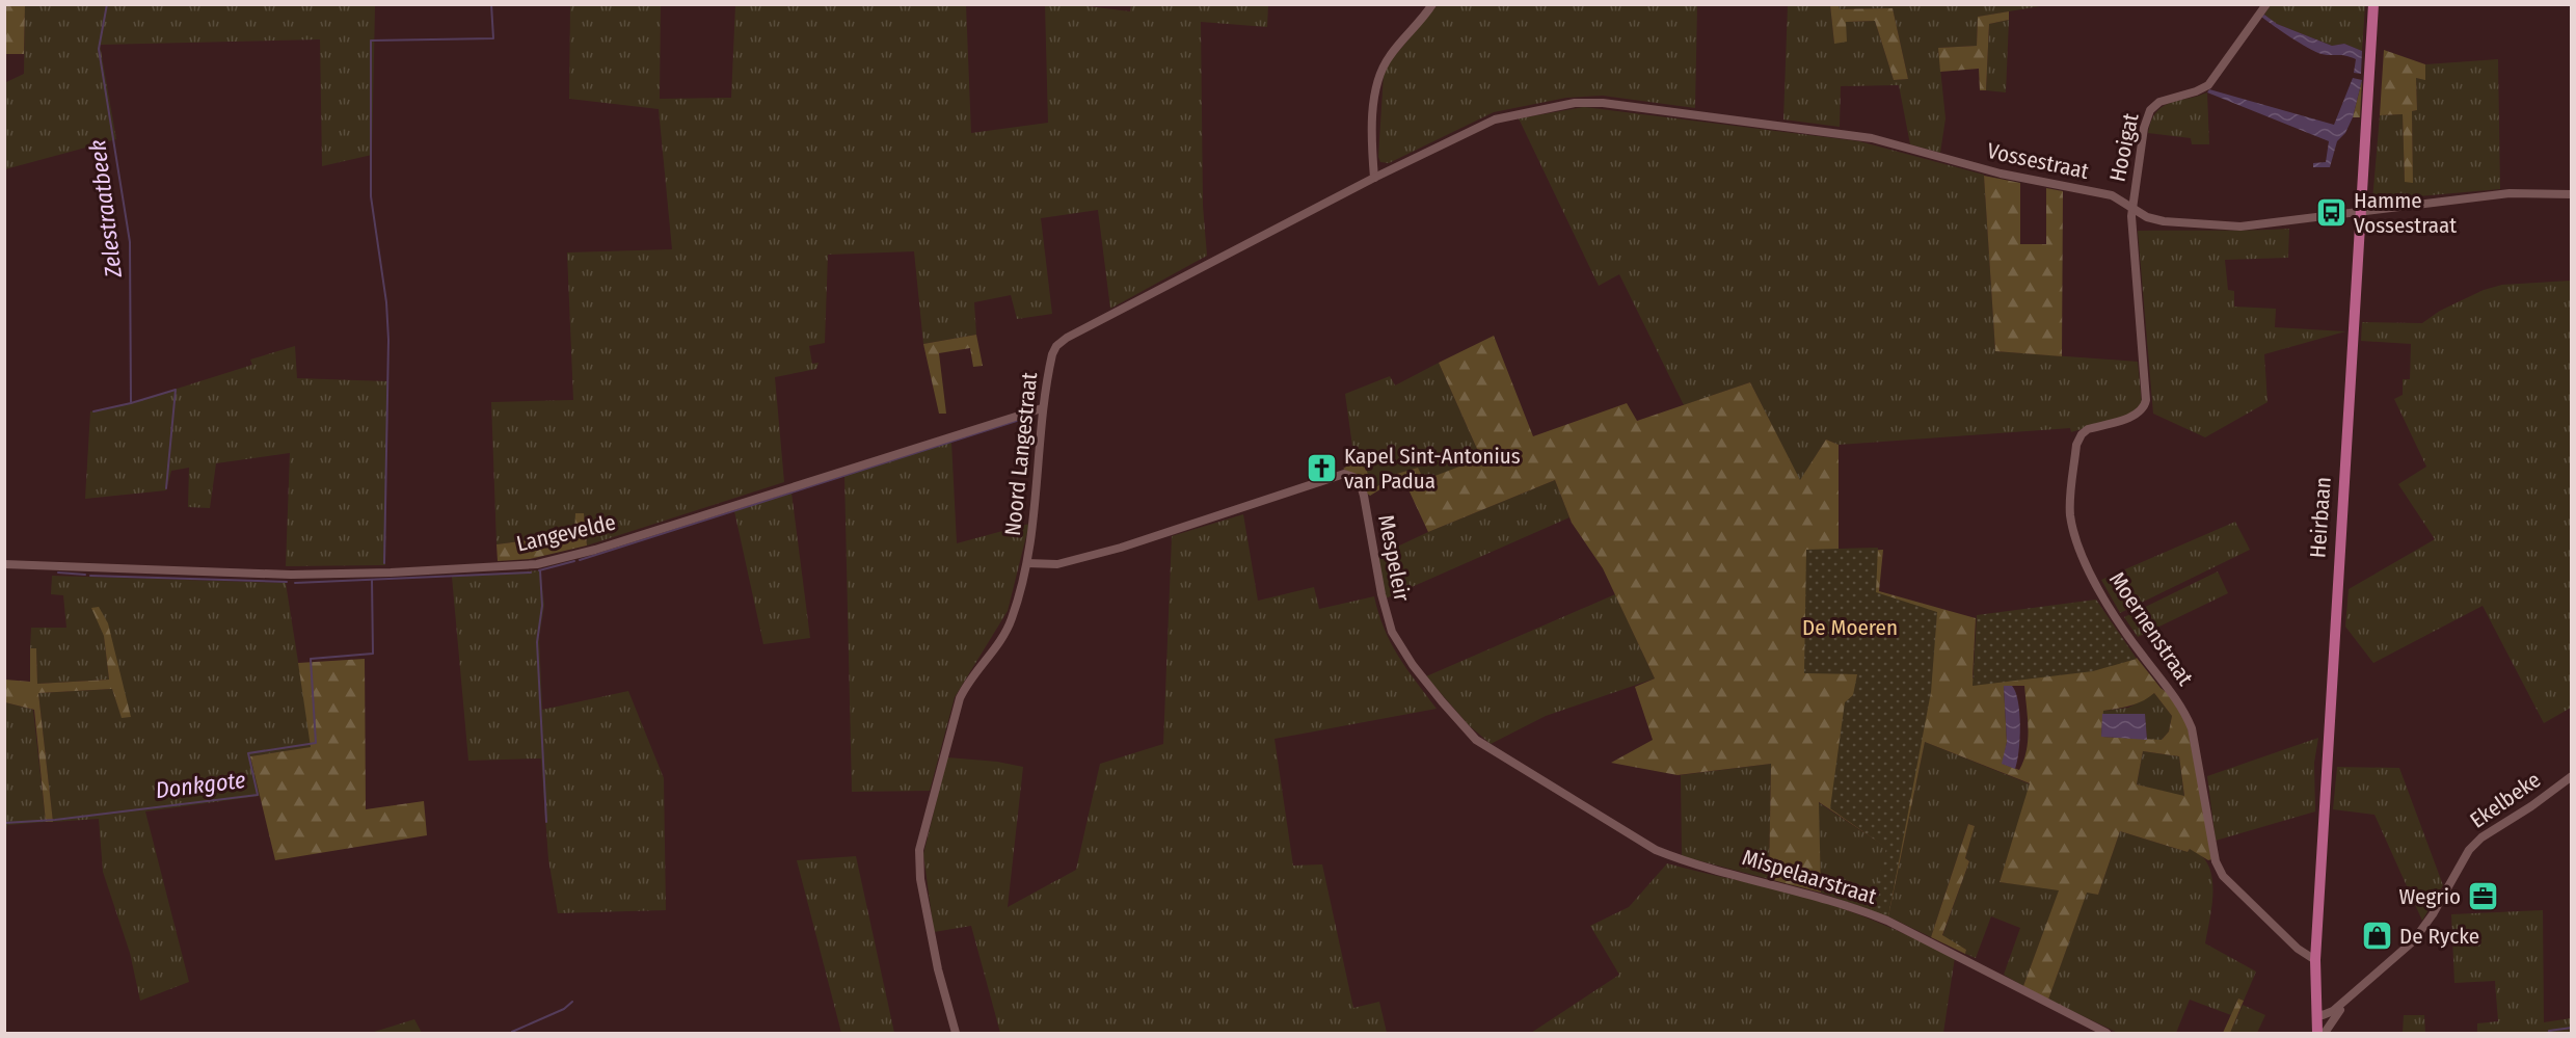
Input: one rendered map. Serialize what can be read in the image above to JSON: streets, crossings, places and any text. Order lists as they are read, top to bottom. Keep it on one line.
{"streets":{"main road":["Heirbaan"],"street":["Hooigat","Vossestraat","Noord Langestraat","Langevelde","Mespeleir","Moernenstraat","Ekelbeke","Mispelaarstraat"]},"crossings":[["Hooigat","Vossestraat"],["Hooigat","Moernenstraat"],["Vossestraat","Noord Langestraat"],["Vossestraat","Heirbaan"],["Vossestraat","Moernenstraat"],["Noord Langestraat","Langevelde"],["Noord Langestraat","Mespeleir"],["Heirbaan","Moernenstraat"],["Heirbaan","Ekelbeke"],["Mespeleir","Mispelaarstraat"]],"water":["Zelestraatbeek","Donkgote"],"parks":["De Moeren"],"places":{"bus stop":["Hamme Vossestraat"],"church":["Kapel Sint-Antonius van Padua"],"office":["Wegrio"],"shop":["De Rycke"]}}
